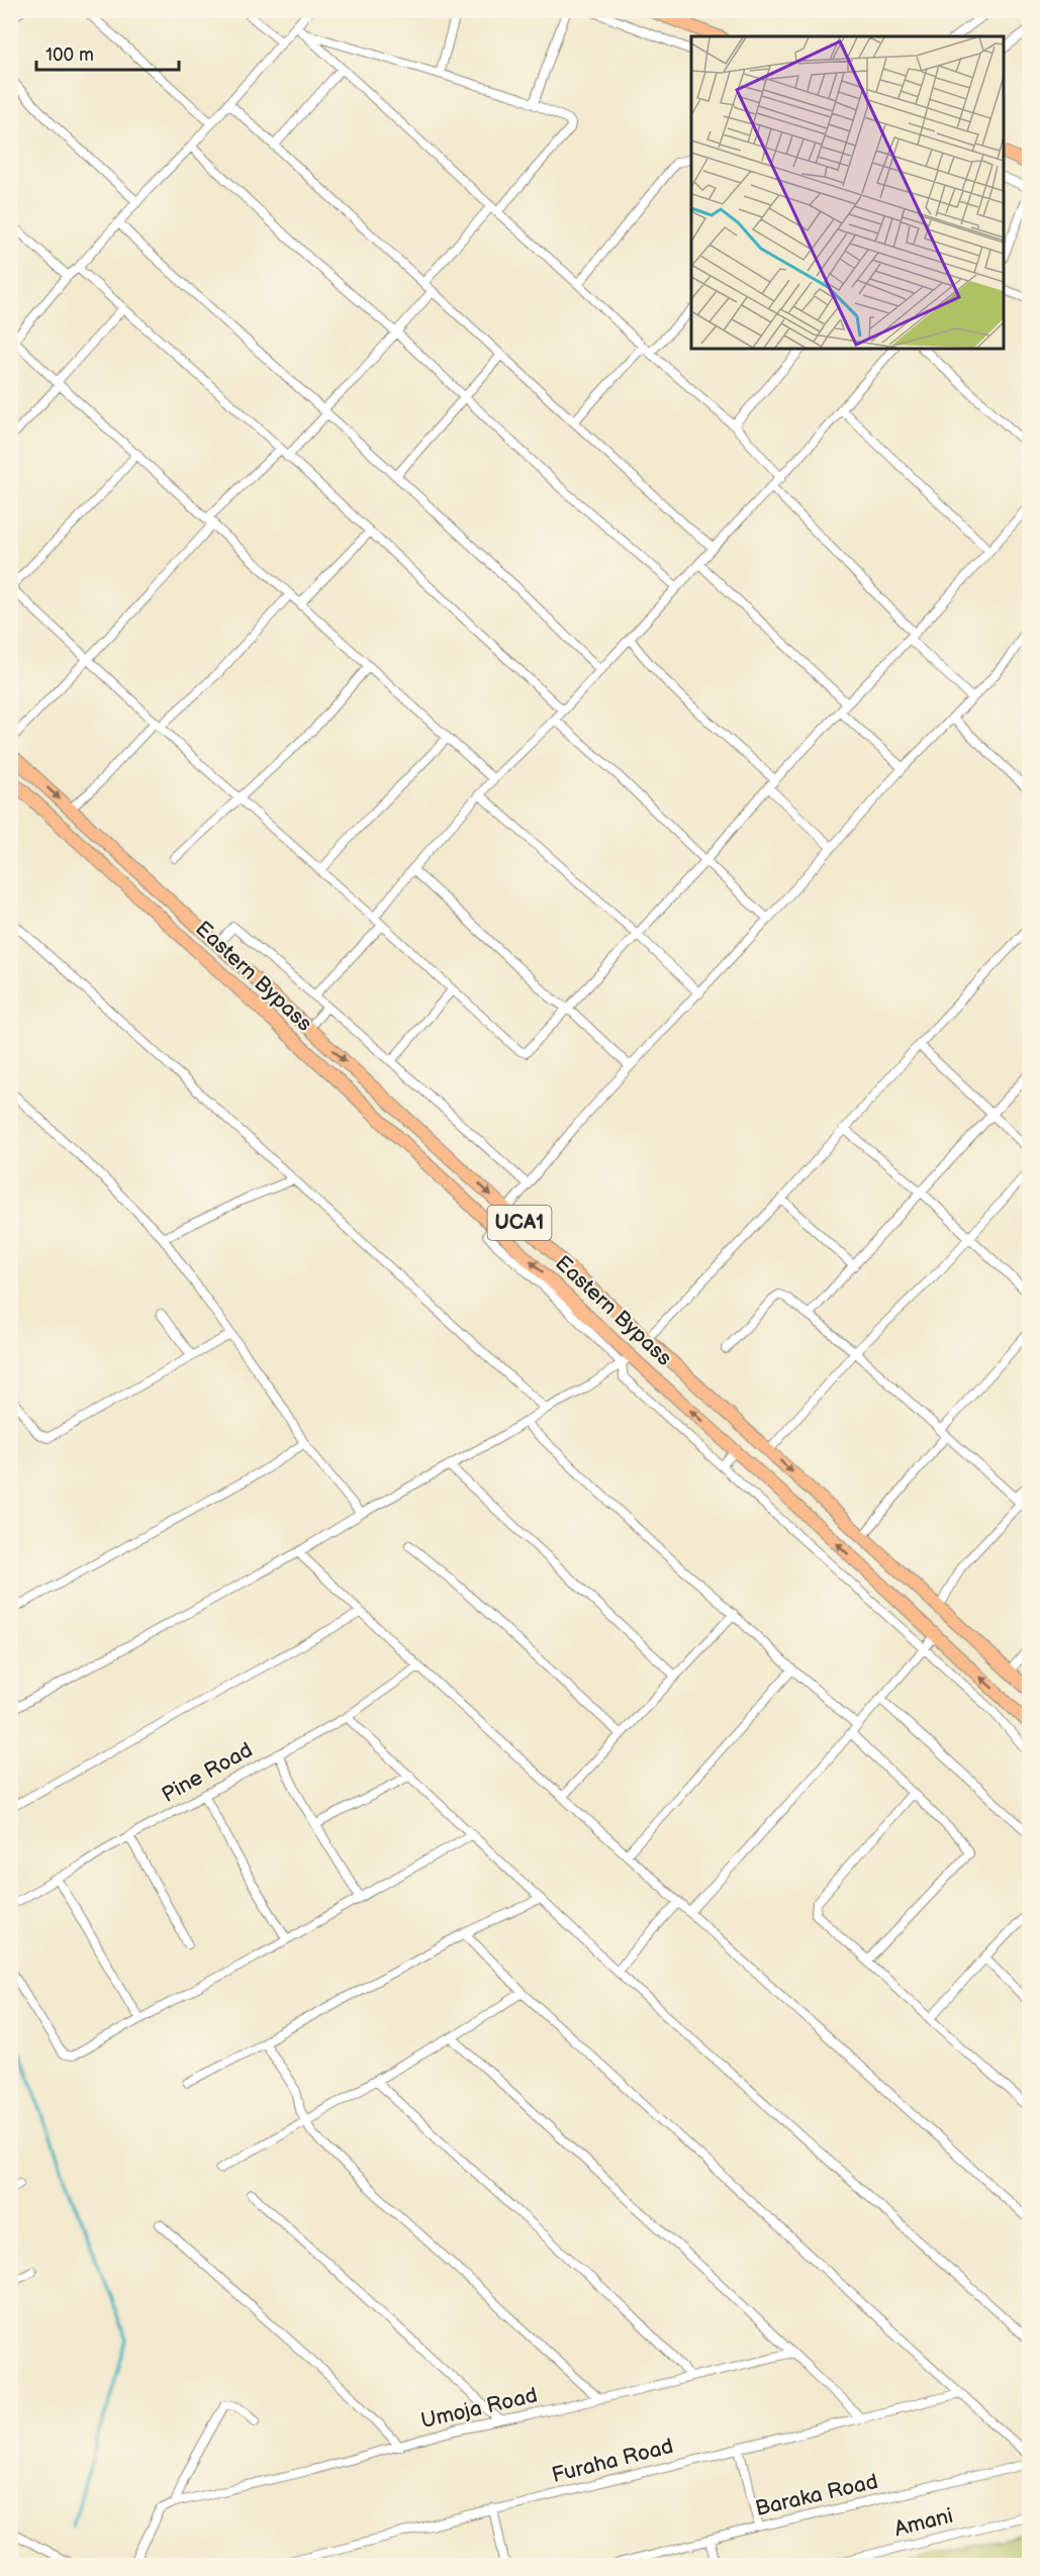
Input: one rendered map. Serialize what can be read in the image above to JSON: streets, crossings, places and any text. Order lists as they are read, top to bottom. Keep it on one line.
{"streets":{"main road":["Eastern Bypass","UCA1"],"street":["Pine Road","Umoja Road","Furaha Road","Baraka Road","Amani"]},"scale_bar":"100 m"}
